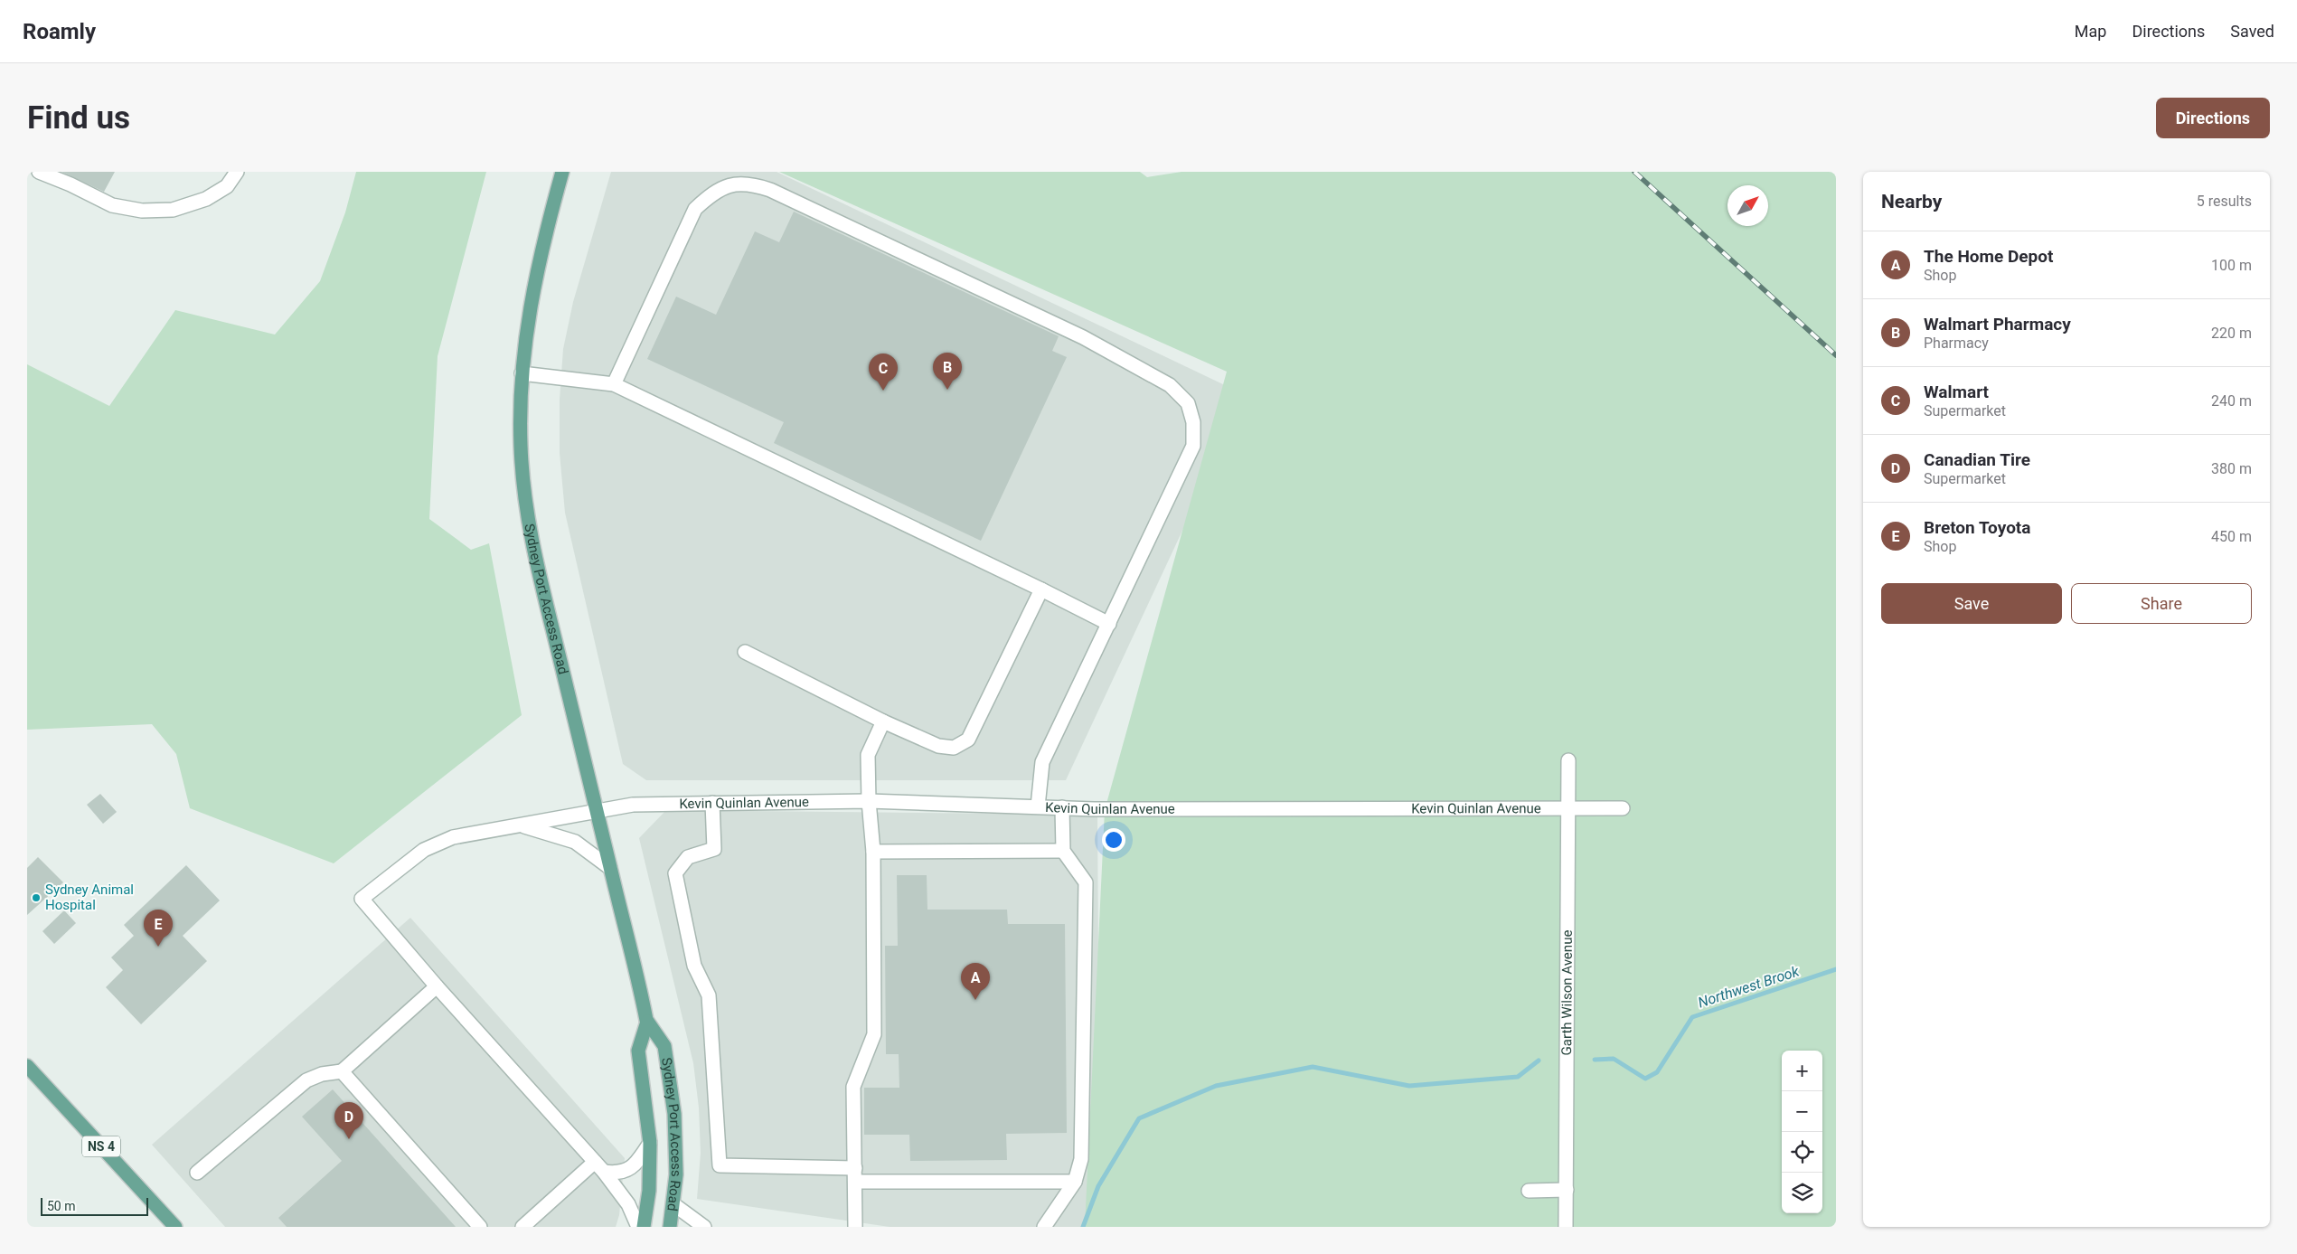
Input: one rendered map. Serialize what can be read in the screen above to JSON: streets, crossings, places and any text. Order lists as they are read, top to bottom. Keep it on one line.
{"streets":{"main road":["Sydney Port Access Road","NS 4"],"street":["Kevin Quinlan Avenue","Garth Wilson Avenue"]},"crossings":[["Sydney Port Access Road","Kevin Quinlan Avenue"],["Kevin Quinlan Avenue","Garth Wilson Avenue"]],"water":["Northwest Brook"],"places":["Sydney Animal Hospital"],"scale_bar":"50 m","north":"top right","page":{"header":"Roamly","nav":["Map","Directions","Saved"],"buttons":["Directions",["Save","Share"]],"title":"Find us","heading":["Nearby","5 results"],"list":[{"mark":"A","name":"The Home Depot","note":"Shop","value":"100 m"},{"mark":"B","name":"Walmart Pharmacy","note":"Pharmacy","value":"220 m"},{"mark":"C","name":"Walmart","note":"Supermarket","value":"240 m"},{"mark":"D","name":"Canadian Tire","note":"Supermarket","value":"380 m"},{"mark":"E","name":"Breton Toyota","note":"Shop","value":"450 m"}],"pins":["B","C","E","A","D"],"map_buttons":["+","−"],"scale":"50 m"}}
